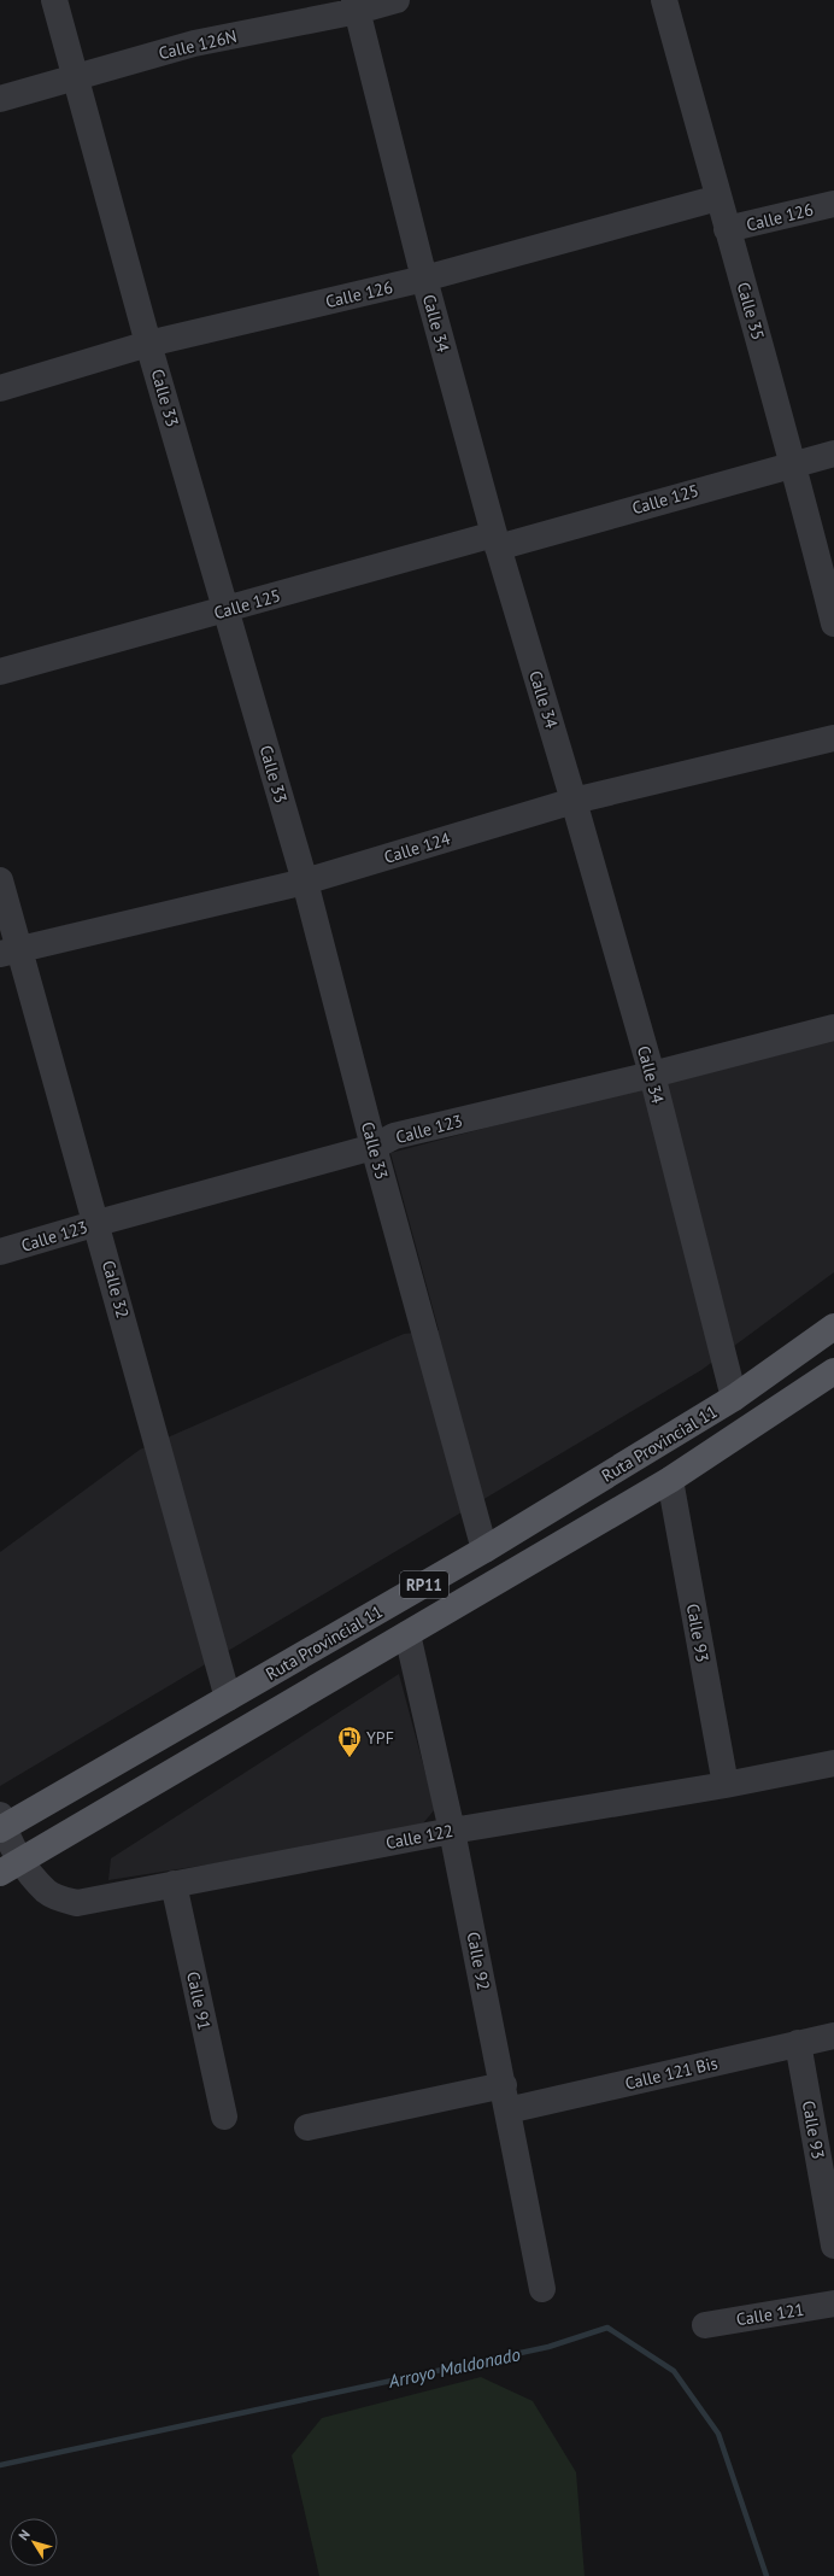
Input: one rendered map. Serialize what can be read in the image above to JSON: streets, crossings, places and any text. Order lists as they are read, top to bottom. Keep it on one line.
{"streets":{"main road":["Ruta Provincial 11","RP11"],"street":["Calle 126N","Calle 126","Calle 35","Calle 34","Calle 33","Calle 125","Calle 124","Calle 123","Calle 32","Calle 93","Calle 122","Calle 92","Calle 91","Calle 121 Bis","Calle 121"]},"crossings":[["Calle 126N","Calle 34"],["Calle 126N","Calle 33"],["Calle 126","Calle 35"],["Calle 126","Calle 34"],["Calle 126","Calle 33"],["Calle 35","Calle 125"],["Calle 34","Calle 125"],["Calle 34","Calle 124"],["Calle 34","Calle 123"],["Calle 34","Ruta Provincial 11"],["Calle 33","Calle 125"],["Calle 33","Calle 124"],["Calle 33","Calle 123"],["Calle 33","Ruta Provincial 11"],["Calle 124","Calle 32"],["Calle 123","Calle 32"],["Calle 32","Ruta Provincial 11"],["Ruta Provincial 11","Calle 93"],["Ruta Provincial 11","Calle 122"],["Ruta Provincial 11","Calle 92"],["Calle 93","Calle 122"],["Calle 93","Calle 121 Bis"],["Calle 122","Calle 92"],["Calle 122","Calle 91"],["Calle 92","Calle 121 Bis"]],"water":["Arroyo Maldonado"],"places":{"fuel station":["YPF"]},"north":"top left"}
